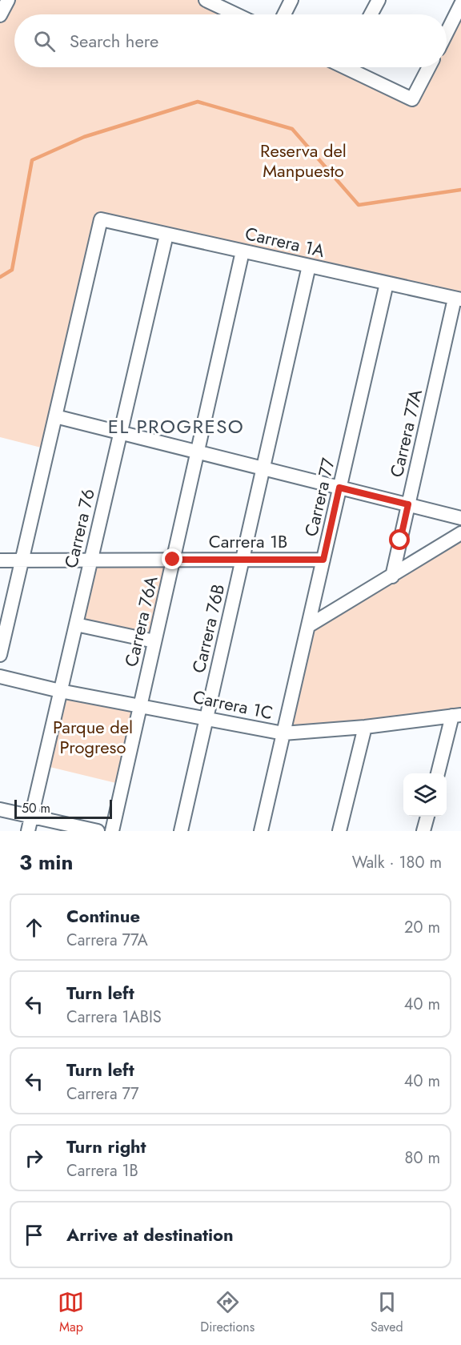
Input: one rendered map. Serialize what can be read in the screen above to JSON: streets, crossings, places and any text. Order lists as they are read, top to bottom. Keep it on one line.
{"streets":{"street":["Carrera 1A","Carrera 77A","Carrera 77","Carrera 76","Carrera 1B","Carrera 76A","Carrera 76B","Carrera 1C"]},"crossings":[["Carrera 1A","Carrera 77A"],["Carrera 1A","Carrera 77"],["Carrera 1A","Carrera 76"],["Carrera 1A","Carrera 76A"],["Carrera 1A","Carrera 76B"],["Carrera 77","Carrera 1B"],["Carrera 77","Carrera 1C"],["Carrera 76","Carrera 1B"],["Carrera 76","Carrera 1C"],["Carrera 1B","Carrera 76A"],["Carrera 1B","Carrera 76B"],["Carrera 76A","Carrera 1C"],["Carrera 76B","Carrera 1C"]],"districts":["EL PROGRESO"],"parks":["Reserva del Manpuesto","Parque del Progreso"],"scale_bar":"50 m","page":{"search":"Search here","scale":"50 m","heading":["3 min","Walk · 180 m"],"list":[["Continue","Carrera 77A","20 m"],["Turn left","Carrera 1ABIS","40 m"],["Turn left","Carrera 77","40 m"],["Turn right","Carrera 1B","80 m"],"Arrive at destination"],"nav":["Map","Directions","Saved"]}}
